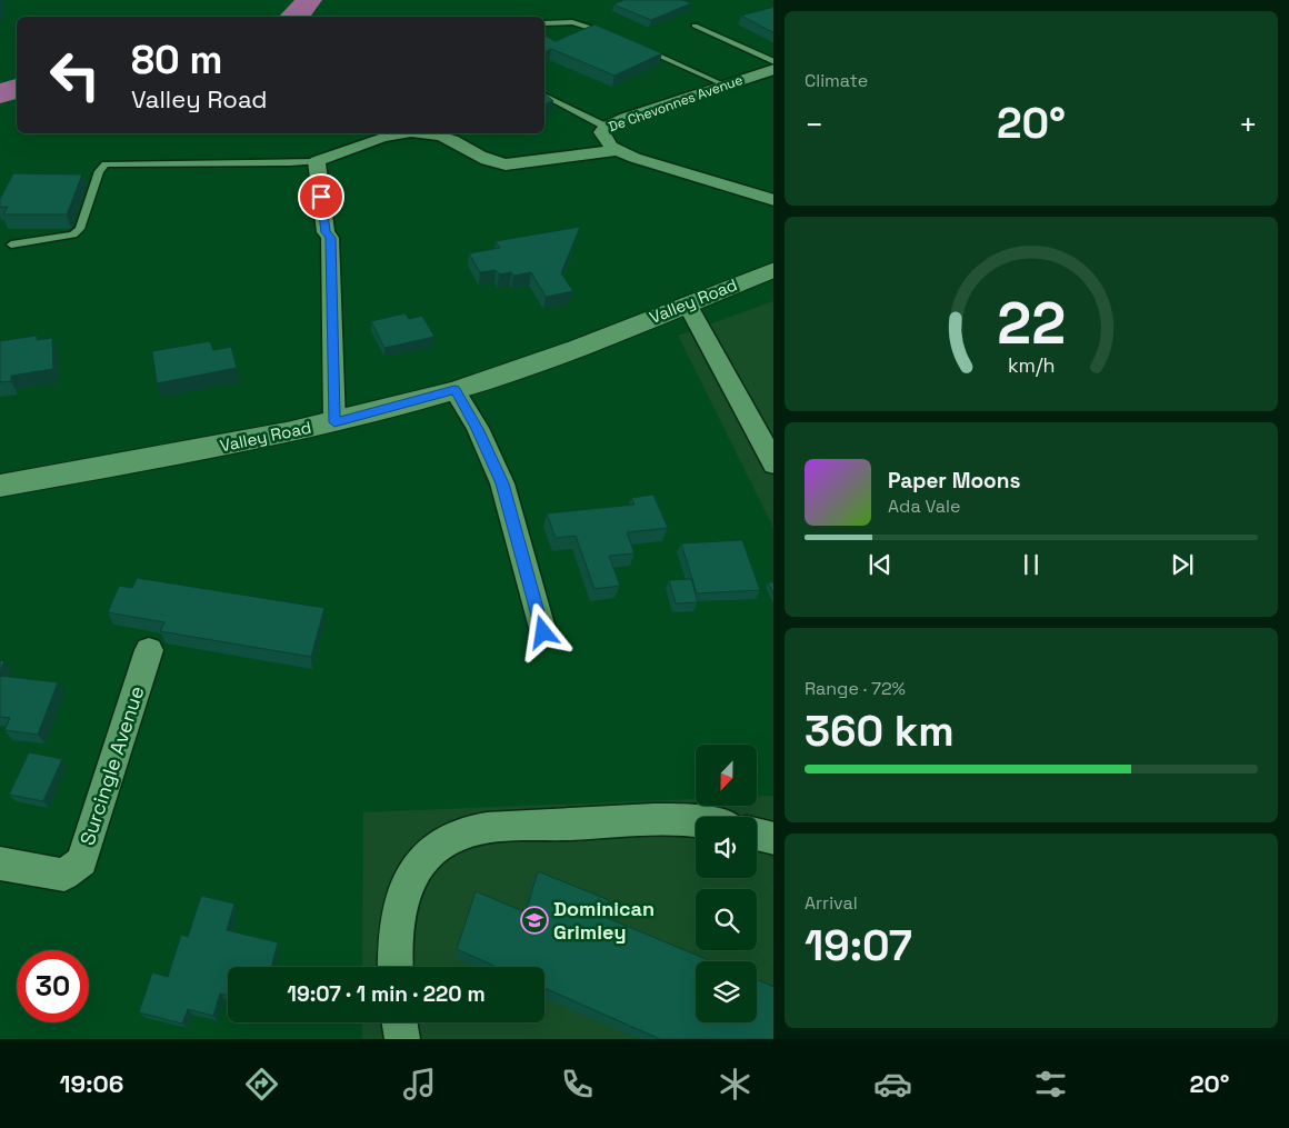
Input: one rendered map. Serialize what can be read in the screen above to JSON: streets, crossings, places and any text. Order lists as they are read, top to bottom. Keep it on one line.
{"streets":{"street":["De Chevonnes Avenue","Valley Road","Surcingle Avenue"]},"places":{"school or university":["Dominican Grimley"]},"north":"bottom","page":{"tile":["Climate",["Range · 72%","360 km"],["Arrival","19:07"]],"turn":["80 m","Valley Road"],"heat":["−","20°","+"],"song":["Paper Moons","Ada Vale"],"limit":"30","trip":"19:07 · 1 min · 220 m","tabs":["19:06","20°"],"gauge":["22","km/h"]}}
